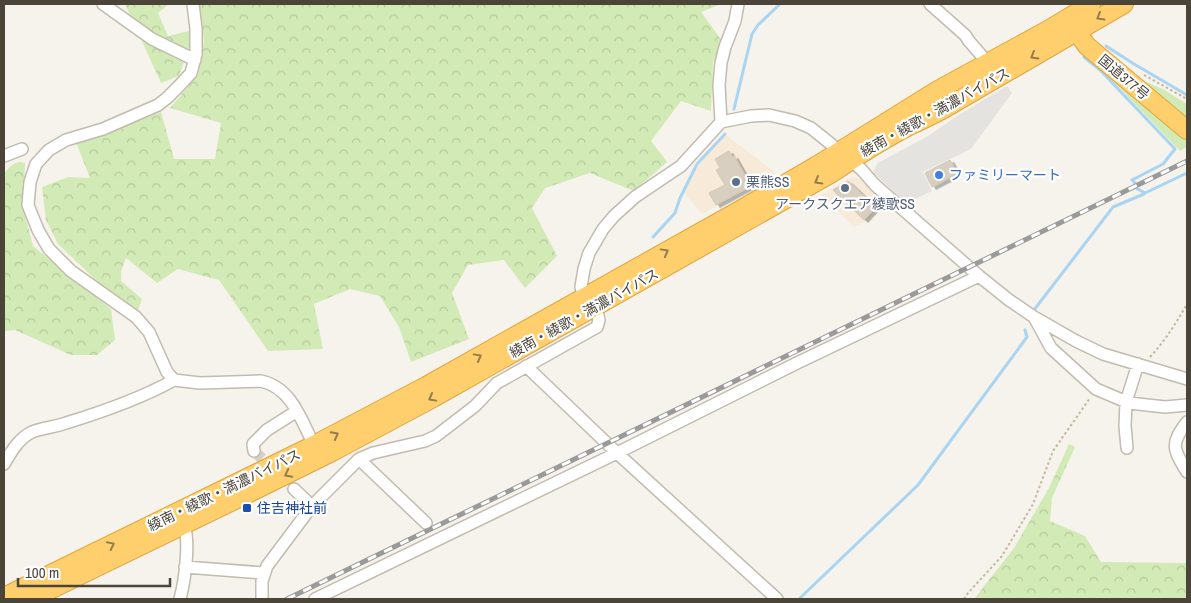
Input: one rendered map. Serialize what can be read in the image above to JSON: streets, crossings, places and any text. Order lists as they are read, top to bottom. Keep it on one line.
{"streets":{"highway":["国道377号","綾南・綾歌・満濃バイパス"]},"crossings":[["国道377号","綾南・綾歌・満濃バイパス"]],"places":{"other":["ファミリーマート","栗熊SS","アークスクエア綾歌SS"],"transit":["住吉神社前"]},"scale_bar":"100 m"}
